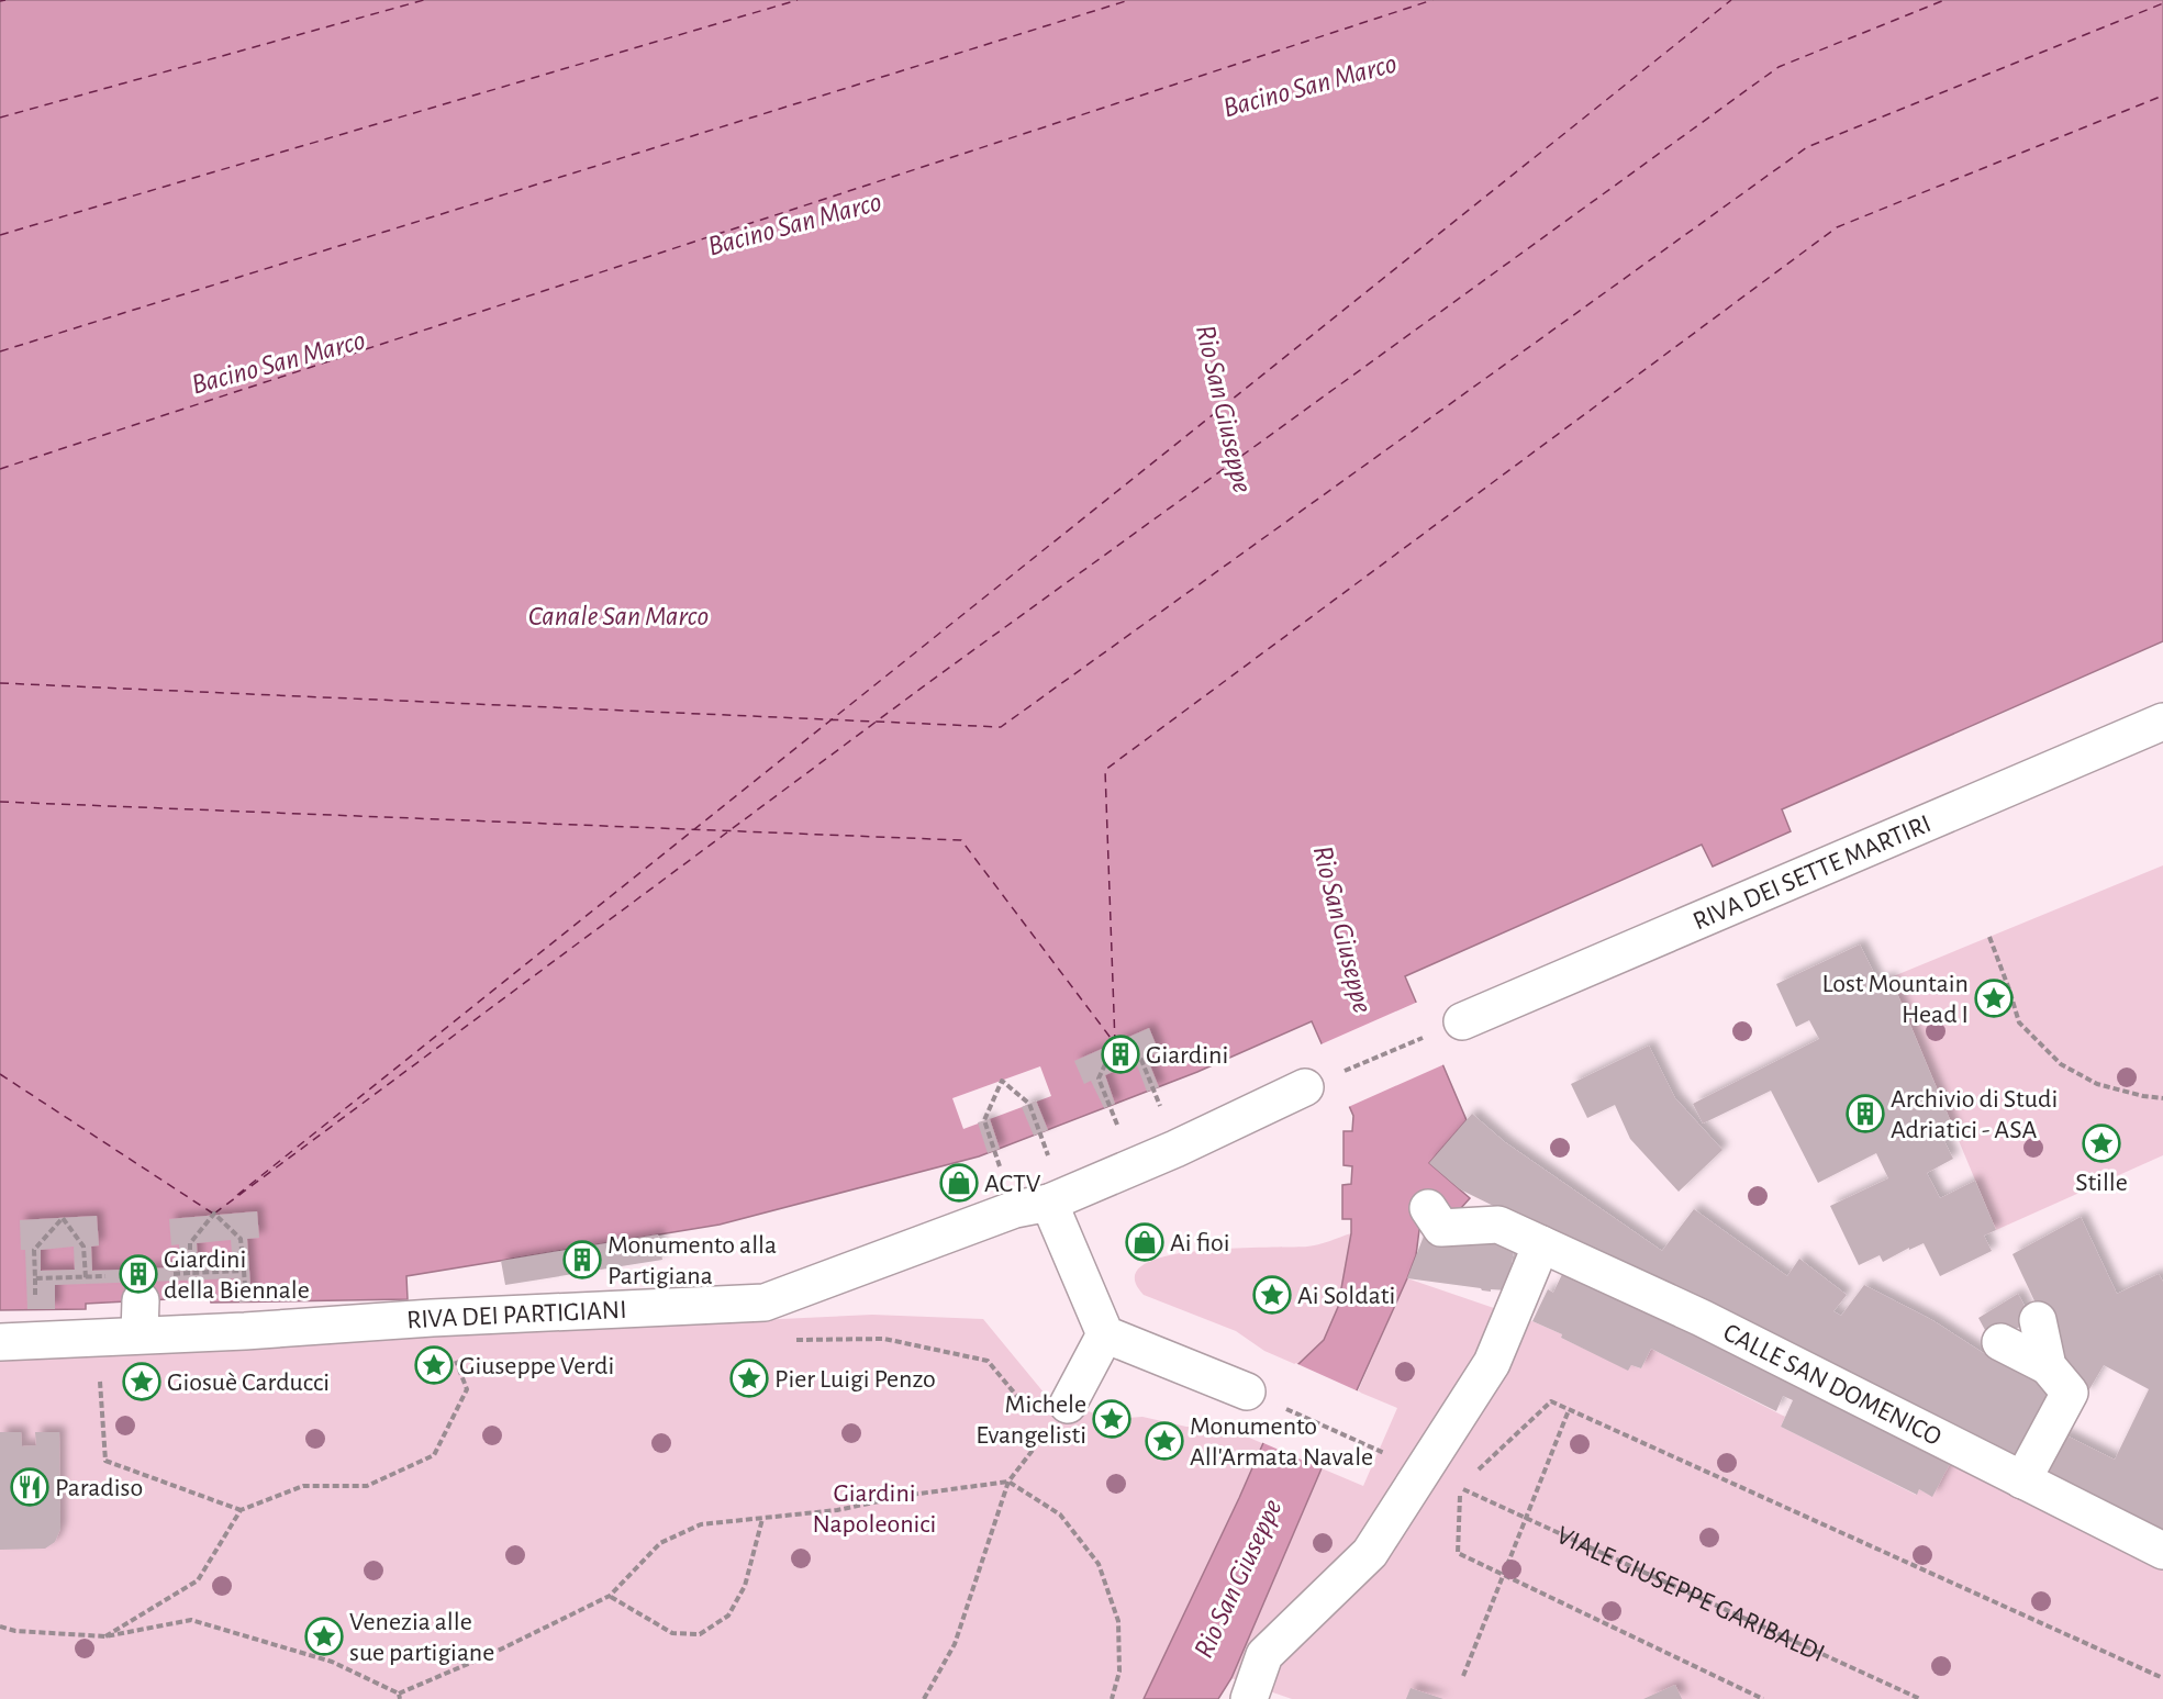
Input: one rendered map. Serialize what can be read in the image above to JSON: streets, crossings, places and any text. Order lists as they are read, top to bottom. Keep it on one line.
{"streets":{"street":["RIVA DEI SETTE MARTIRI","RIVA DEI PARTIGIANI","CALLE SAN DOMENICO"],"path":["VIALE GIUSEPPE GARIBALDI"]},"water":["Bacino San Marco","Rio San Giuseppe","Canale San Marco"],"parks":["Giardini Napoleonici"],"places":{"place":["Lost Mountain Head I","Stille","Ai Soldati","Giuseppe Verdi","Pier Luigi Penzo","Giosuè Carducci","Michele Evangelisti","Monumento All'Armata Navale","Venezia alle sue partigiane"],"building":["Giardini","Archivio di Studi Adriatici - ASA","Monumento alla Partigiana","Giardini della Biennale"],"shop":["ACTV","Ai fioi"],"restaurant":["Paradiso"]}}
